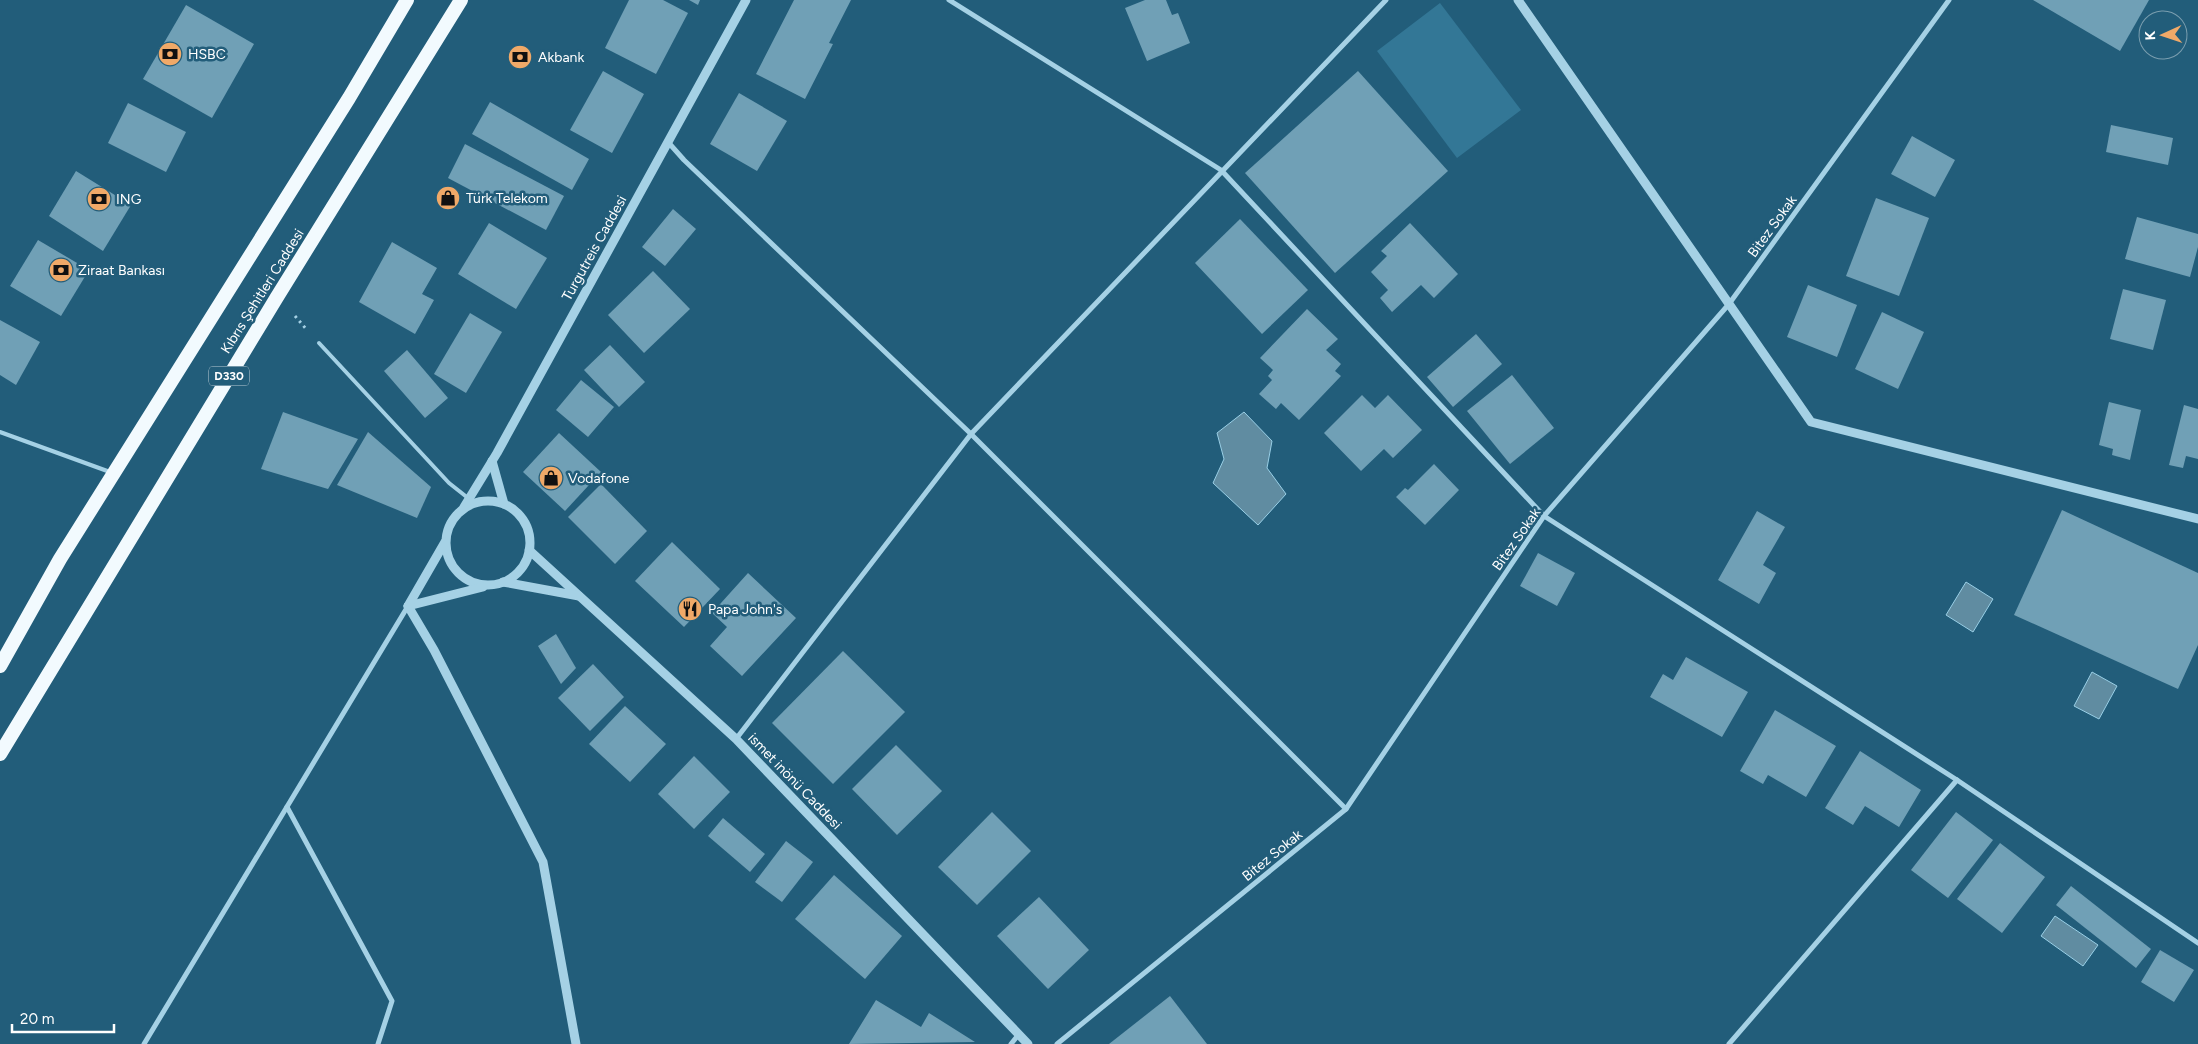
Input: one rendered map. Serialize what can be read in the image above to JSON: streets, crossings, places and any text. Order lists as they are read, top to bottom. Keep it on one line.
{"streets":{"highway":["Kıbrıs Şehitleri Caddesi","D330"],"street":["Bitez Sokak","Turgutreis Caddesi","ismet inönü Caddesi"]},"crossings":[["Turgutreis Caddesi","ismet inönü Caddesi"]],"places":{"bank":["HSBC","Akbank","ING","Ziraat Bankası"],"shop":["Türk Telekom","Vodafone"],"restaurant":["Papa John's"]},"scale_bar":"20 m","north":"left"}
